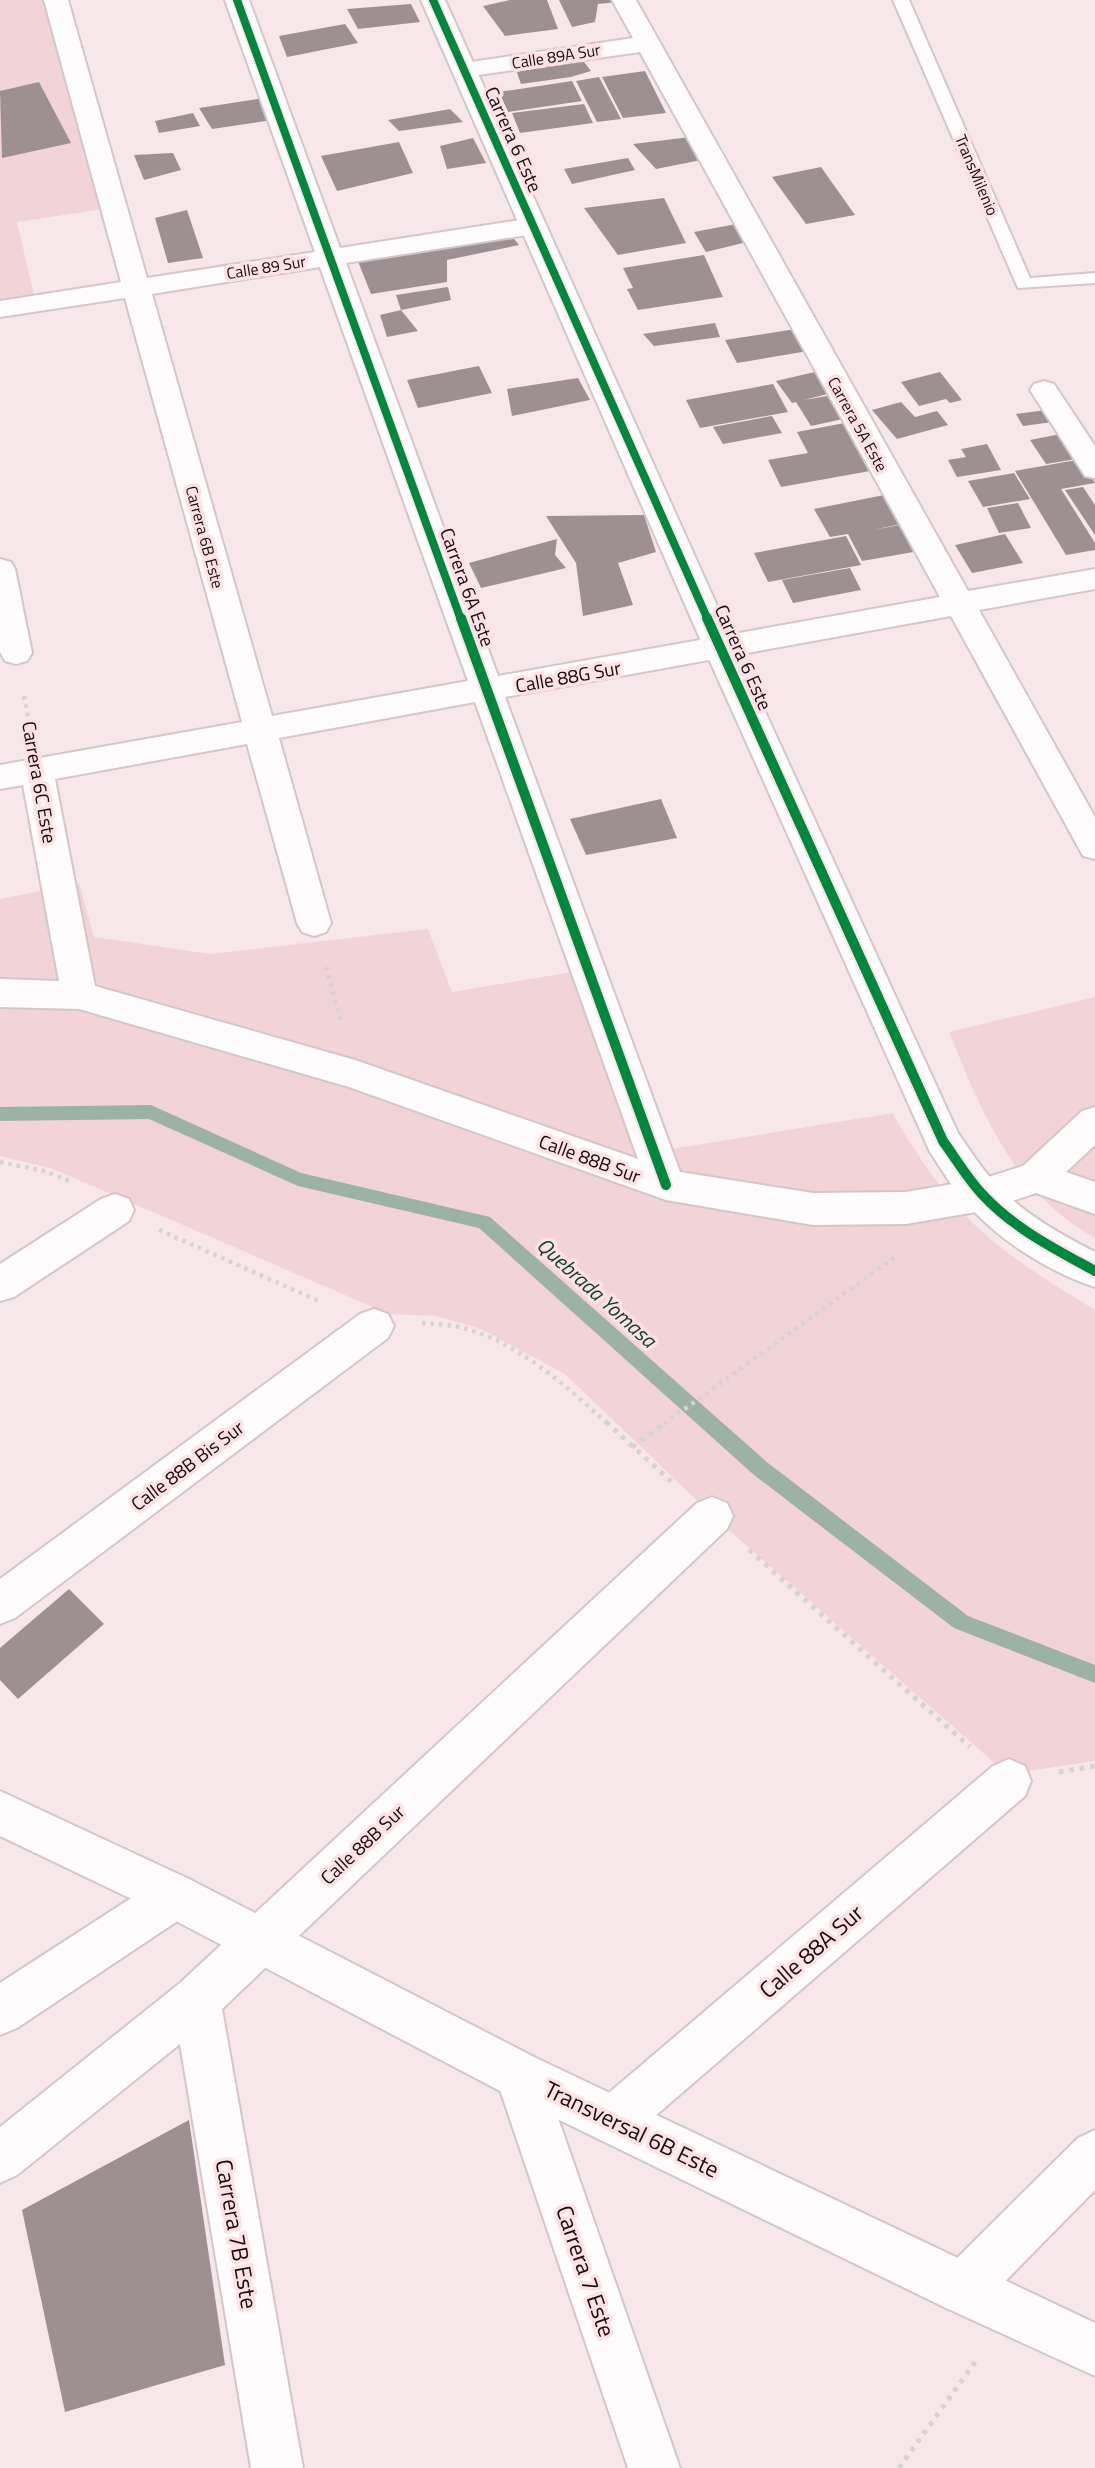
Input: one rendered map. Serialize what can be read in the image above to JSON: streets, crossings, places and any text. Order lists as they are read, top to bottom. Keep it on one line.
{"streets":{"street":["Calle 89A Sur","Carrera 6 Este","Calle 89 Sur","Carrera 5A Este","Carrera 6B Este","Carrera 6A Este","Calle 88G Sur","Carrera 6C Este","Calle 88B Sur","Calle 88B Bis Sur","Calle 88A Sur","Transversal 6B Este","Carrera 7B Este","Carrera 7 Este"],"lane":["TransMilenio"]},"crossings":[["Calle 89A Sur","Carrera 6 Este"],["Calle 89A Sur","Carrera 5A Este"],["Carrera 6 Este","Calle 89 Sur"],["Carrera 6 Este","Calle 88G Sur"],["Carrera 6 Este","Calle 88B Sur"],["Calle 89 Sur","Carrera 6B Este"],["Calle 89 Sur","Carrera 6A Este"],["Carrera 5A Este","Calle 88G Sur"],["Carrera 6B Este","Calle 88G Sur"],["Carrera 6A Este","Calle 88G Sur"],["Carrera 6A Este","Calle 88B Sur"],["Calle 88G Sur","Carrera 6C Este"],["Carrera 6C Este","Calle 88B Sur"],["Calle 88B Sur","Transversal 6B Este"],["Calle 88B Sur","Carrera 7B Este"],["Calle 88A Sur","Transversal 6B Este"],["Transversal 6B Este","Carrera 7 Este"]],"water":["Quebrada Yomasa"]}
